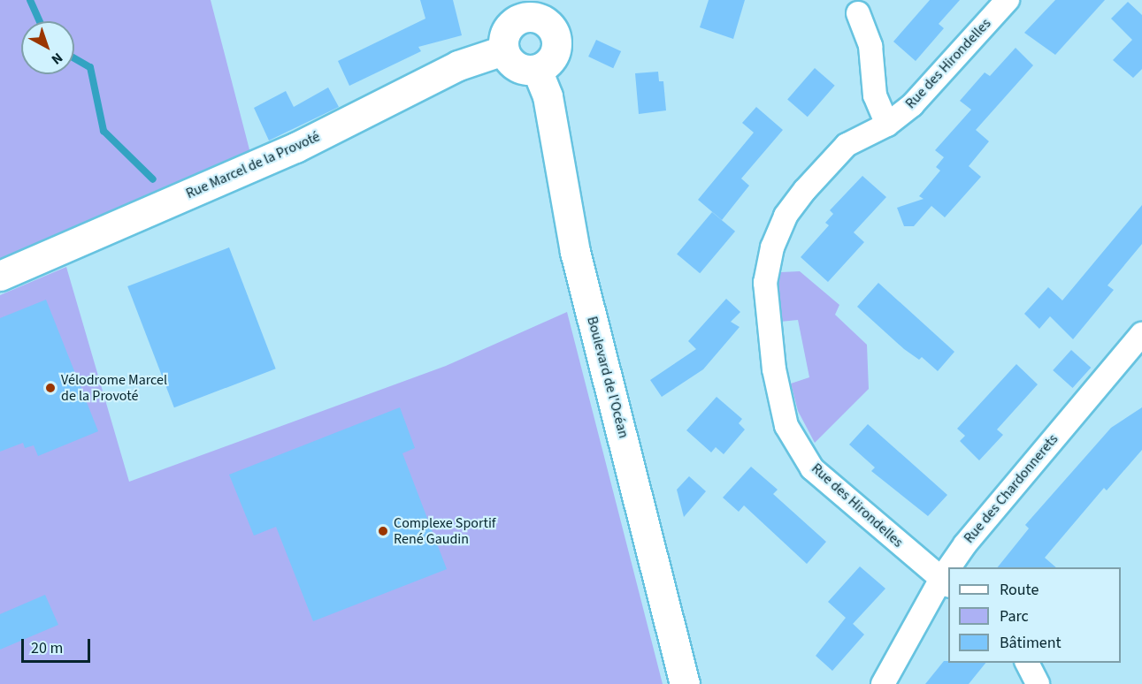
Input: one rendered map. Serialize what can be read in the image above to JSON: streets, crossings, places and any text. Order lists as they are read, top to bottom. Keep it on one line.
{"streets":{"main road":["Rue Marcel de la Provoté","Boulevard de l'Océan"],"street":["Rue des Hirondelles","Rue des Chardonnerets"]},"crossings":[["Rue des Hirondelles","Rue des Chardonnerets"],["Rue Marcel de la Provoté","Boulevard de l'Océan"]],"places":["Vélodrome Marcel de la Provoté","Complexe Sportif René Gaudin"],"legend":["Route","Parc","Bâtiment"],"scale_bar":"20 m","north":"bottom right"}
